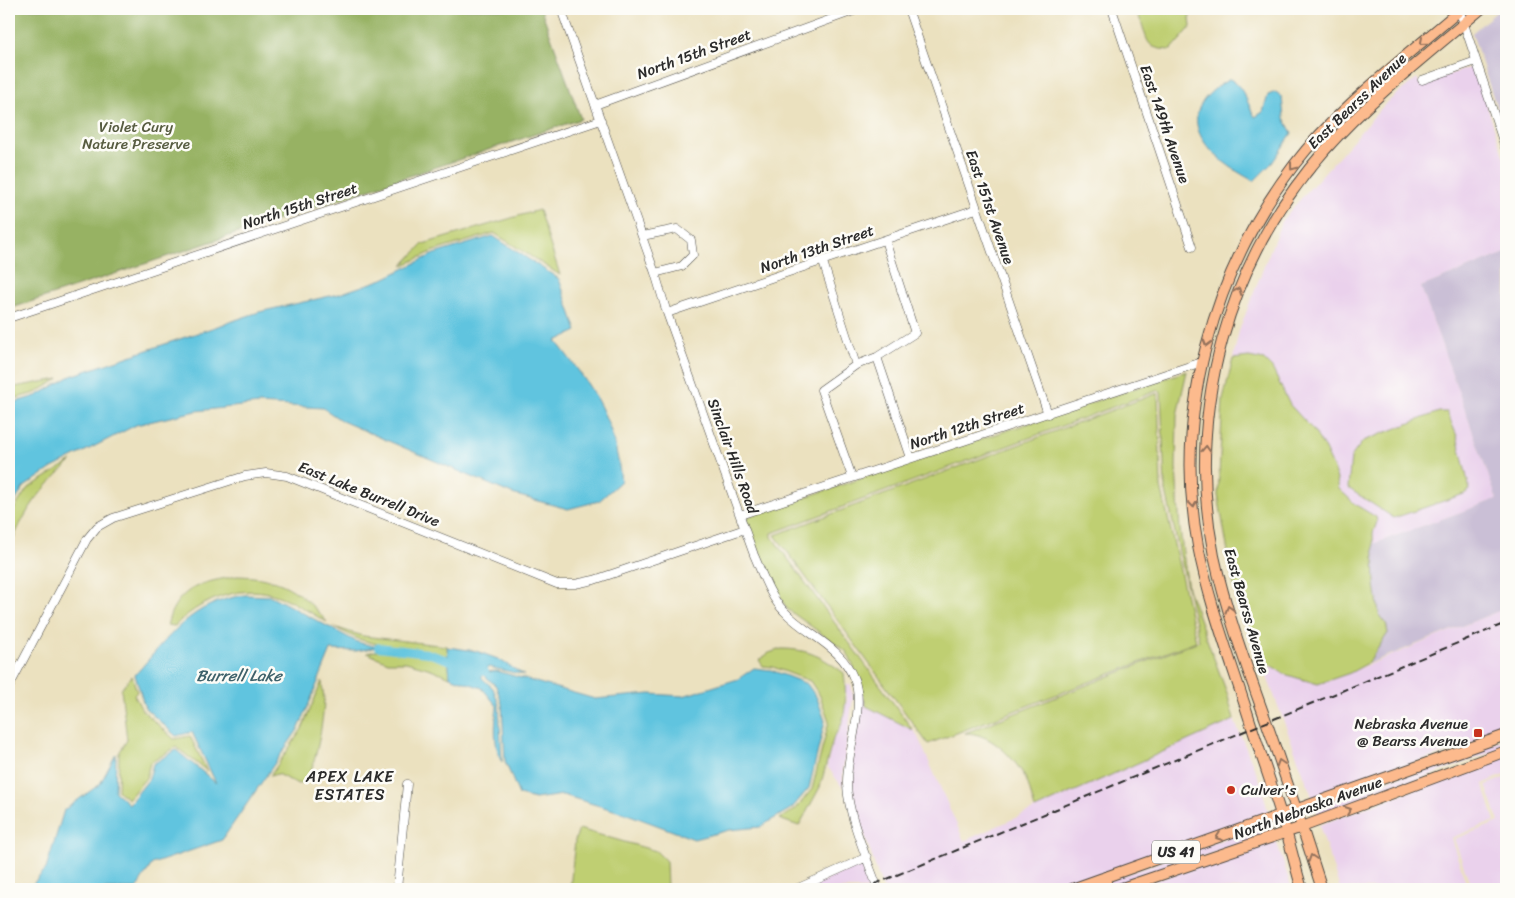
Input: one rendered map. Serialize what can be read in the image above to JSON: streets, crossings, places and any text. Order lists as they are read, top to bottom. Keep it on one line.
{"streets":{"main road":["East Bearss Avenue","North Nebraska Avenue","US 41"],"street":["North 15th Street","East 149th Avenue","East 151st Avenue","North 13th Street","North 12th Street","Sinclair Hills Road","East Lake Burrell Drive"]},"crossings":[["North 15th Street","Sinclair Hills Road"],["East Bearss Avenue","North 12th Street"],["East Bearss Avenue","North Nebraska Avenue"],["East 151st Avenue","North 13th Street"],["East 151st Avenue","North 12th Street"],["North 13th Street","Sinclair Hills Road"],["North 12th Street","Sinclair Hills Road"],["Sinclair Hills Road","East Lake Burrell Drive"]],"districts":["APEX LAKE ESTATES"],"water":["Burrell Lake"],"parks":["Violet Cury Nature Preserve"],"places":{"transit":["Nebraska Avenue @ Bearss Avenue"],"other":["Culver's"]}}
